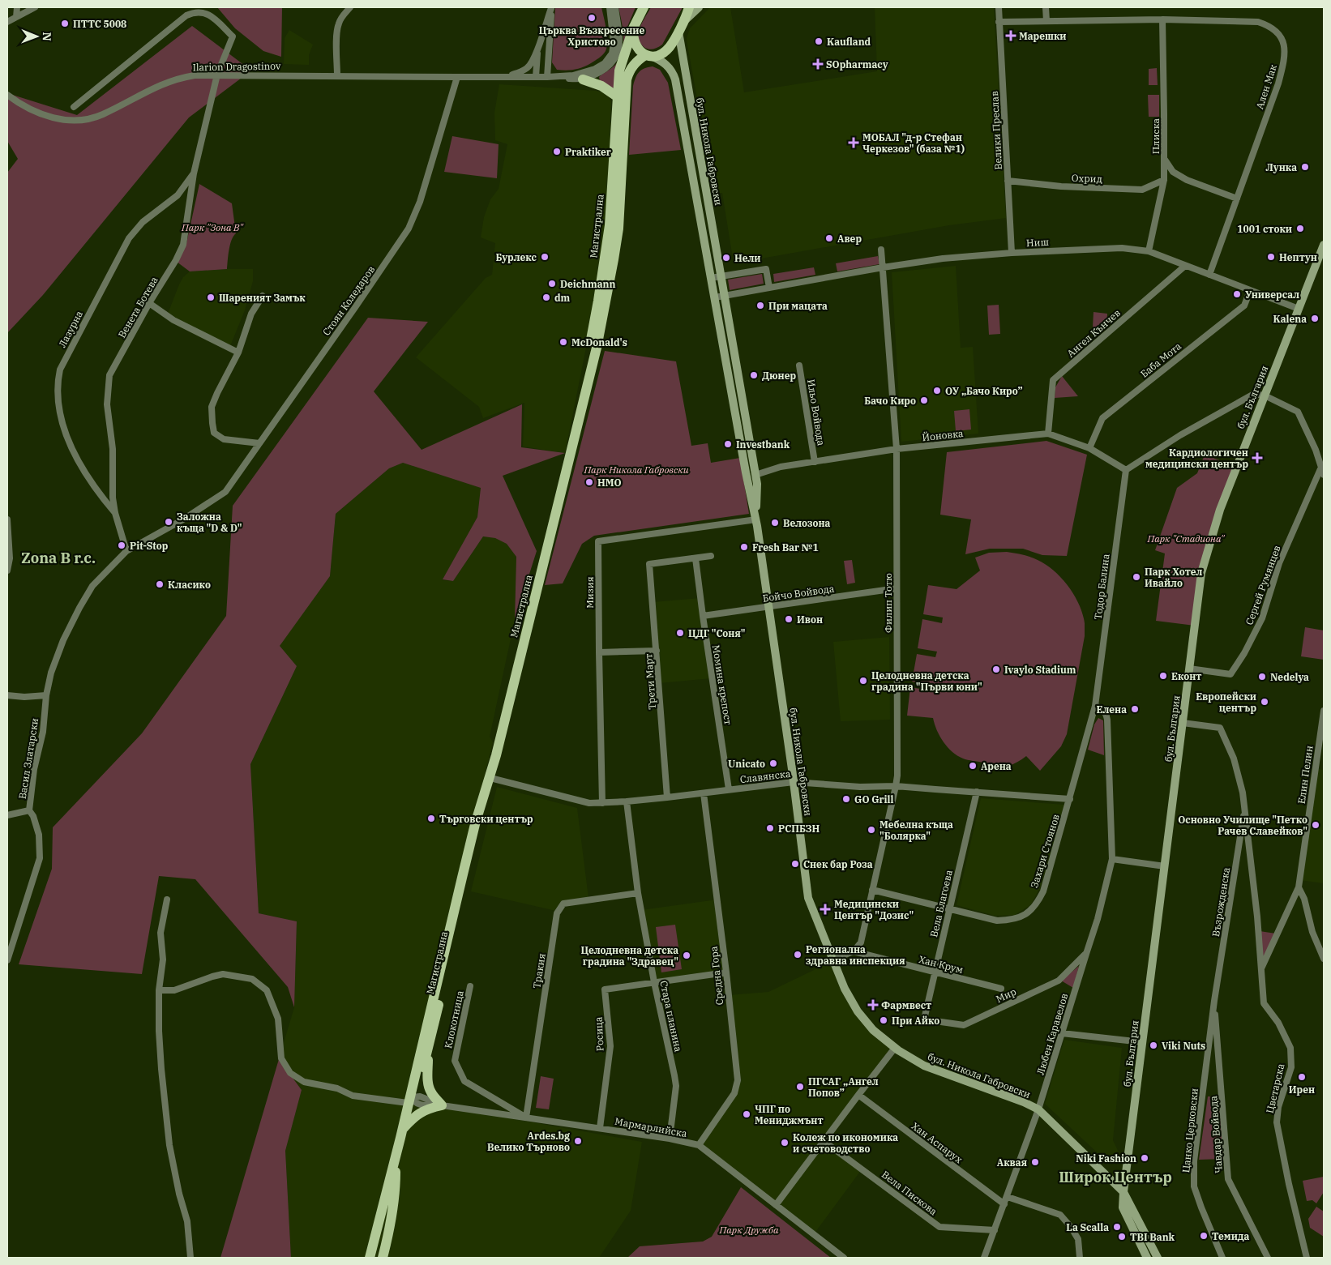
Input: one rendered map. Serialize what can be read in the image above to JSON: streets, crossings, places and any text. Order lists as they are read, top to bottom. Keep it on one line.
{"streets":{"main road":["Магистрална"],"street":["Ilarion Dragostinov","Ален Мак","Велики Преслав","Плиска","бул. Никола Габровски","Охрид","Ниш","Стоян Коледаров","Венета Ботева","Лазурна","Ангел Кънчев","Баба Мота","бул. България","Ильо Войвода","Йоновка","Сергей Румянцев","Тодор Балина","Мизия","Бойчо Войвода","Филип Тотю","Трети Март","Момина крепост","Васил Златарски","Елин Пелин","Славянска","Захари Стоянов","Възрожденска","Вела Благоева","Хан Крум","Тракия","Средна Гора","Мир","Стара планина","Клокотница","Росица","Любен Каравелов","Цветарска","Мармарлийска","Цанко Церковски","Чавдар Войвода","Хан Аспарух","Вела Пискова"]},"crossings":[["Ilarion Dragostinov","Стоян Коледаров"],["Ilarion Dragostinov","Венета Ботева"],["Ален Мак","Велики Преслав"],["Ален Мак","Плиска"],["Ален Мак","Ниш"],["Велики Преслав","Охрид"],["Велики Преслав","Ниш"],["Плиска","Охрид"],["Плиска","Ниш"],["бул. Никола Габровски","Магистрална"],["бул. Никола Габровски","Ниш"],["бул. Никола Габровски","бул. България"],["бул. Никола Габровски","Йоновка"],["бул. Никола Габровски","Мизия"],["бул. Никола Габровски","Бойчо Войвода"],["бул. Никола Габровски","Славянска"],["бул. Никола Габровски","Любен Каравелов"],["Магистрална","Славянска"],["Магистрална","Мармарлийска"],["Ниш","Ангел Кънчев"],["Ниш","Баба Мота"],["Ниш","бул. България"],["Ниш","Филип Тотю"],["Стоян Коледаров","Венета Ботева"],["Стоян Коледаров","Васил Златарски"],["Венета Ботева","Лазурна"],["Венета Ботева","Васил Златарски"],["Ангел Кънчев","Йоновка"],["Баба Мота","Йоновка"],["бул. България","Сергей Румянцев"],["Ильо Войвода","Йоновка"],["Йоновка","Тодор Балина"],["Йоновка","Филип Тотю"],["Тодор Балина","Захари Стоянов"],["Мизия","Славянска"],["Бойчо Войвода","Филип Тотю"],["Бойчо Войвода","Момина крепост"],["Филип Тотю","Славянска"],["Филип Тотю","Захари Стоянов"],["Филип Тотю","Хан Крум"],["Трети Март","Момина крепост"],["Трети Март","Славянска"],["Момина крепост","Славянска"],["Славянска","Захари Стоянов"],["Славянска","Вела Благоева"],["Славянска","Средна Гора"],["Славянска","Стара планина"],["Захари Стоянов","Вела Благоева"],["Възрожденска","Цветарска"],["Възрожденска","Цанко Церковски"],["Възрожденска","Чавдар Войвода"],["Вела Благоева","Хан Крум"],["Вела Благоева","Мир"],["Тракия","Стара планина"],["Тракия","Клокотница"],["Тракия","Мармарлийска"],["Средна Гора","Мармарлийска"],["Мир","Любен Каравелов"],["Стара планина","Росица"],["Стара планина","Мармарлийска"],["Клокотница","Мармарлийска"],["Росица","Мармарлийска"],["Любен Каравелов","Хан Аспарух"],["Любен Каравелов","Вела Пискова"],["Цанко Церковски","Чавдар Войвода"]],"districts":["Zona B r.c.","Широк Център"],"parks":["Парк \"Зона В\"","Парк Никола Габровски","Парк \"Стадиона\"","Парк Дружба"],"places":{"other":["Църква Възкресение Христово","ПТТС 5008","Kaufland","Praktiker","Лунка","1001 стоки","Авер","Бурлекс","Нептун","Нели","Deichmann","Универсал","Шареният Замък","dm","При мацата","Kalena","McDonald's","Дюнер","ОУ „Бачо Киро”","Бачо Киро","Investbank","HMO","Заложна къща \"D & D\"","Велозона","Pit-Stop","Fresh Bar №1","Парк Хотел Ивайло","Класико","Ивон","ЦДГ \"Соня\"","Ivaylo Stadium","Еконт","Nedelya","Целодневна детска градина \"Първи юни\"","Европейски център","Елена","Unicato","Арена","GO Grill","Търговски център","Основно Училище \"Петко Рачев Славейков\"","РСПБЗН","Мебелна къща \"Болярка\"","Снек бар Роза","Регионална здравна инспекция","Целодневна детска градина \"Здравец\"","При Айко","Viki Nuts","Ирен","ПГСАГ „Ангел Попов”","ЧПГ по Мениджмънт","Ardes.bg Велико Търново","Колеж по икономика и счетоводство","Niki Fashion","Аквая","La Scalla","Темида","TBI Bank"],"health":["Марешки","SOpharmacy","МОБАЛ \"д-р Стефан Черкезов\" (база №1)","Кардиологичен медицински център","Медицински Център \"Дозис\"","Фармвест"]},"north":"right"}
